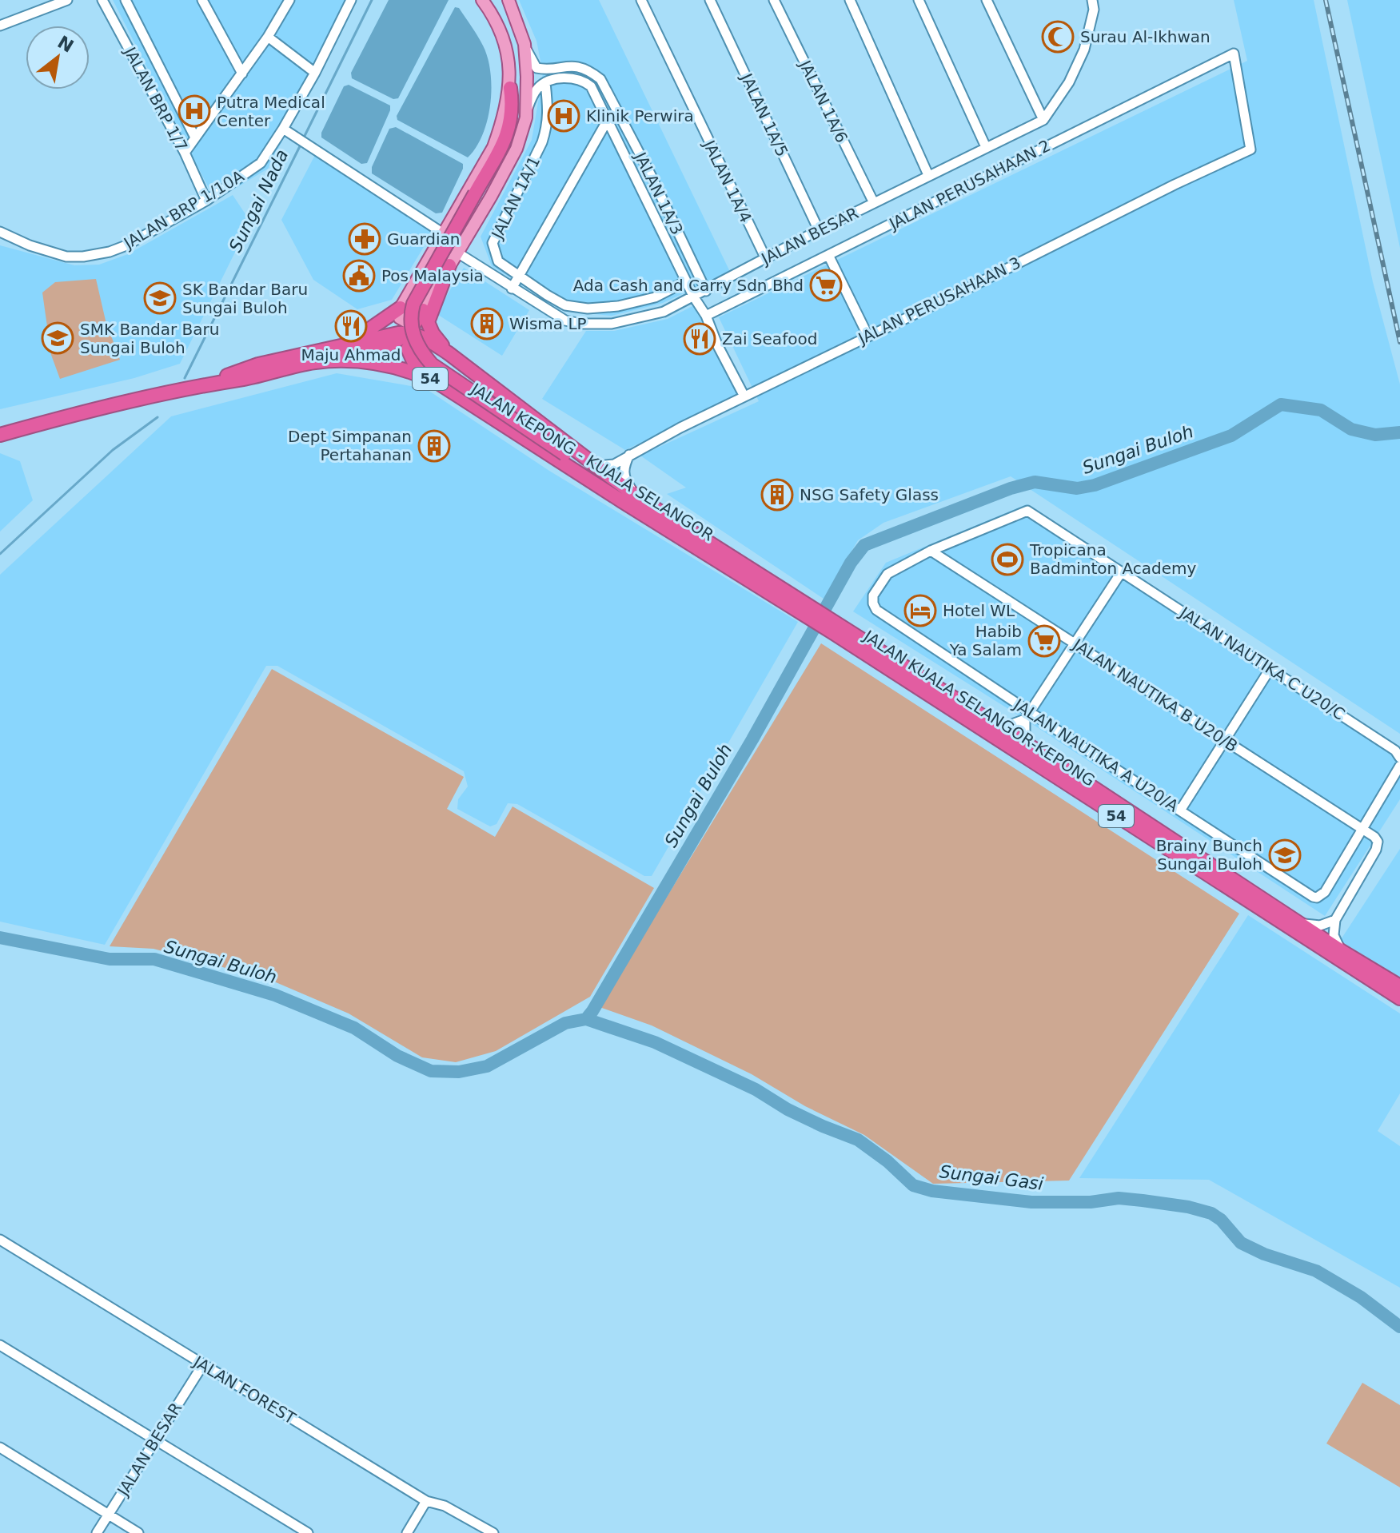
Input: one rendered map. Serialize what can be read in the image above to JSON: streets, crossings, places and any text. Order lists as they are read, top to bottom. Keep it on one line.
{"streets":{"highway":["54","JALAN KEPONG - KUALA SELANGOR","JALAN KUALA SELANGOR-KEPONG"],"street":["JALAN BRP 1/7","JALAN 1A/6","JALAN 1A/5","JALAN 1A/4","JALAN PERUSAHAAN 2","JALAN 1A/3","JALAN 1A/1","JALAN BRP 1/10A","JALAN BESAR","JALAN PERUSAHAAN 3","JALAN NAUTIKA C U20/C","JALAN NAUTIKA B U20/B","JALAN NAUTIKA A U20/A","JALAN FOREST"]},"crossings":[["JALAN BRP 1/7","JALAN BRP 1/10A"],["JALAN 1A/6","JALAN BESAR"],["JALAN 1A/5","JALAN BESAR"],["JALAN 1A/4","JALAN BESAR"],["JALAN PERUSAHAAN 2","JALAN 1A/3"],["JALAN PERUSAHAAN 2","JALAN PERUSAHAAN 3"],["JALAN 1A/3","JALAN 1A/1"],["JALAN 1A/3","JALAN BESAR"],["JALAN 1A/3","JALAN PERUSAHAAN 3"],["JALAN BESAR","JALAN FOREST"],["JALAN PERUSAHAAN 3","54"],["JALAN PERUSAHAAN 3","JALAN KEPONG - KUALA SELANGOR"],["54","JALAN KEPONG - KUALA SELANGOR"],["JALAN KEPONG - KUALA SELANGOR","JALAN KUALA SELANGOR-KEPONG"],["JALAN NAUTIKA C U20/C","JALAN NAUTIKA B U20/B"],["JALAN NAUTIKA C U20/C","JALAN NAUTIKA A U20/A"],["JALAN NAUTIKA B U20/B","JALAN NAUTIKA A U20/A"]],"water":["Sungai Nada","Sungai Buloh","Sungai Gasi"],"places":{"mosque":["Surau Al-Ikhwan"],"hospital":["Putra Medical Center","Klinik Perwira"],"pharmacy":["Guardian"],"public building":["Pos Malaysia"],"supermarket":["Ada Cash and Carry Sdn Bhd","Habib Ya Salam"],"school or university":["SK Bandar Baru Sungai Buloh","SMK Bandar Baru Sungai Buloh","Brainy Bunch Sungai Buloh"],"building":["Wisma LP","Dept Simpanan Pertahanan","NSG Safety Glass"],"restaurant":["Maju Ahmad","Zai Seafood"],"sports":["Tropicana Badminton Academy"],"hotel":["Hotel WL"]},"north":"top right"}
